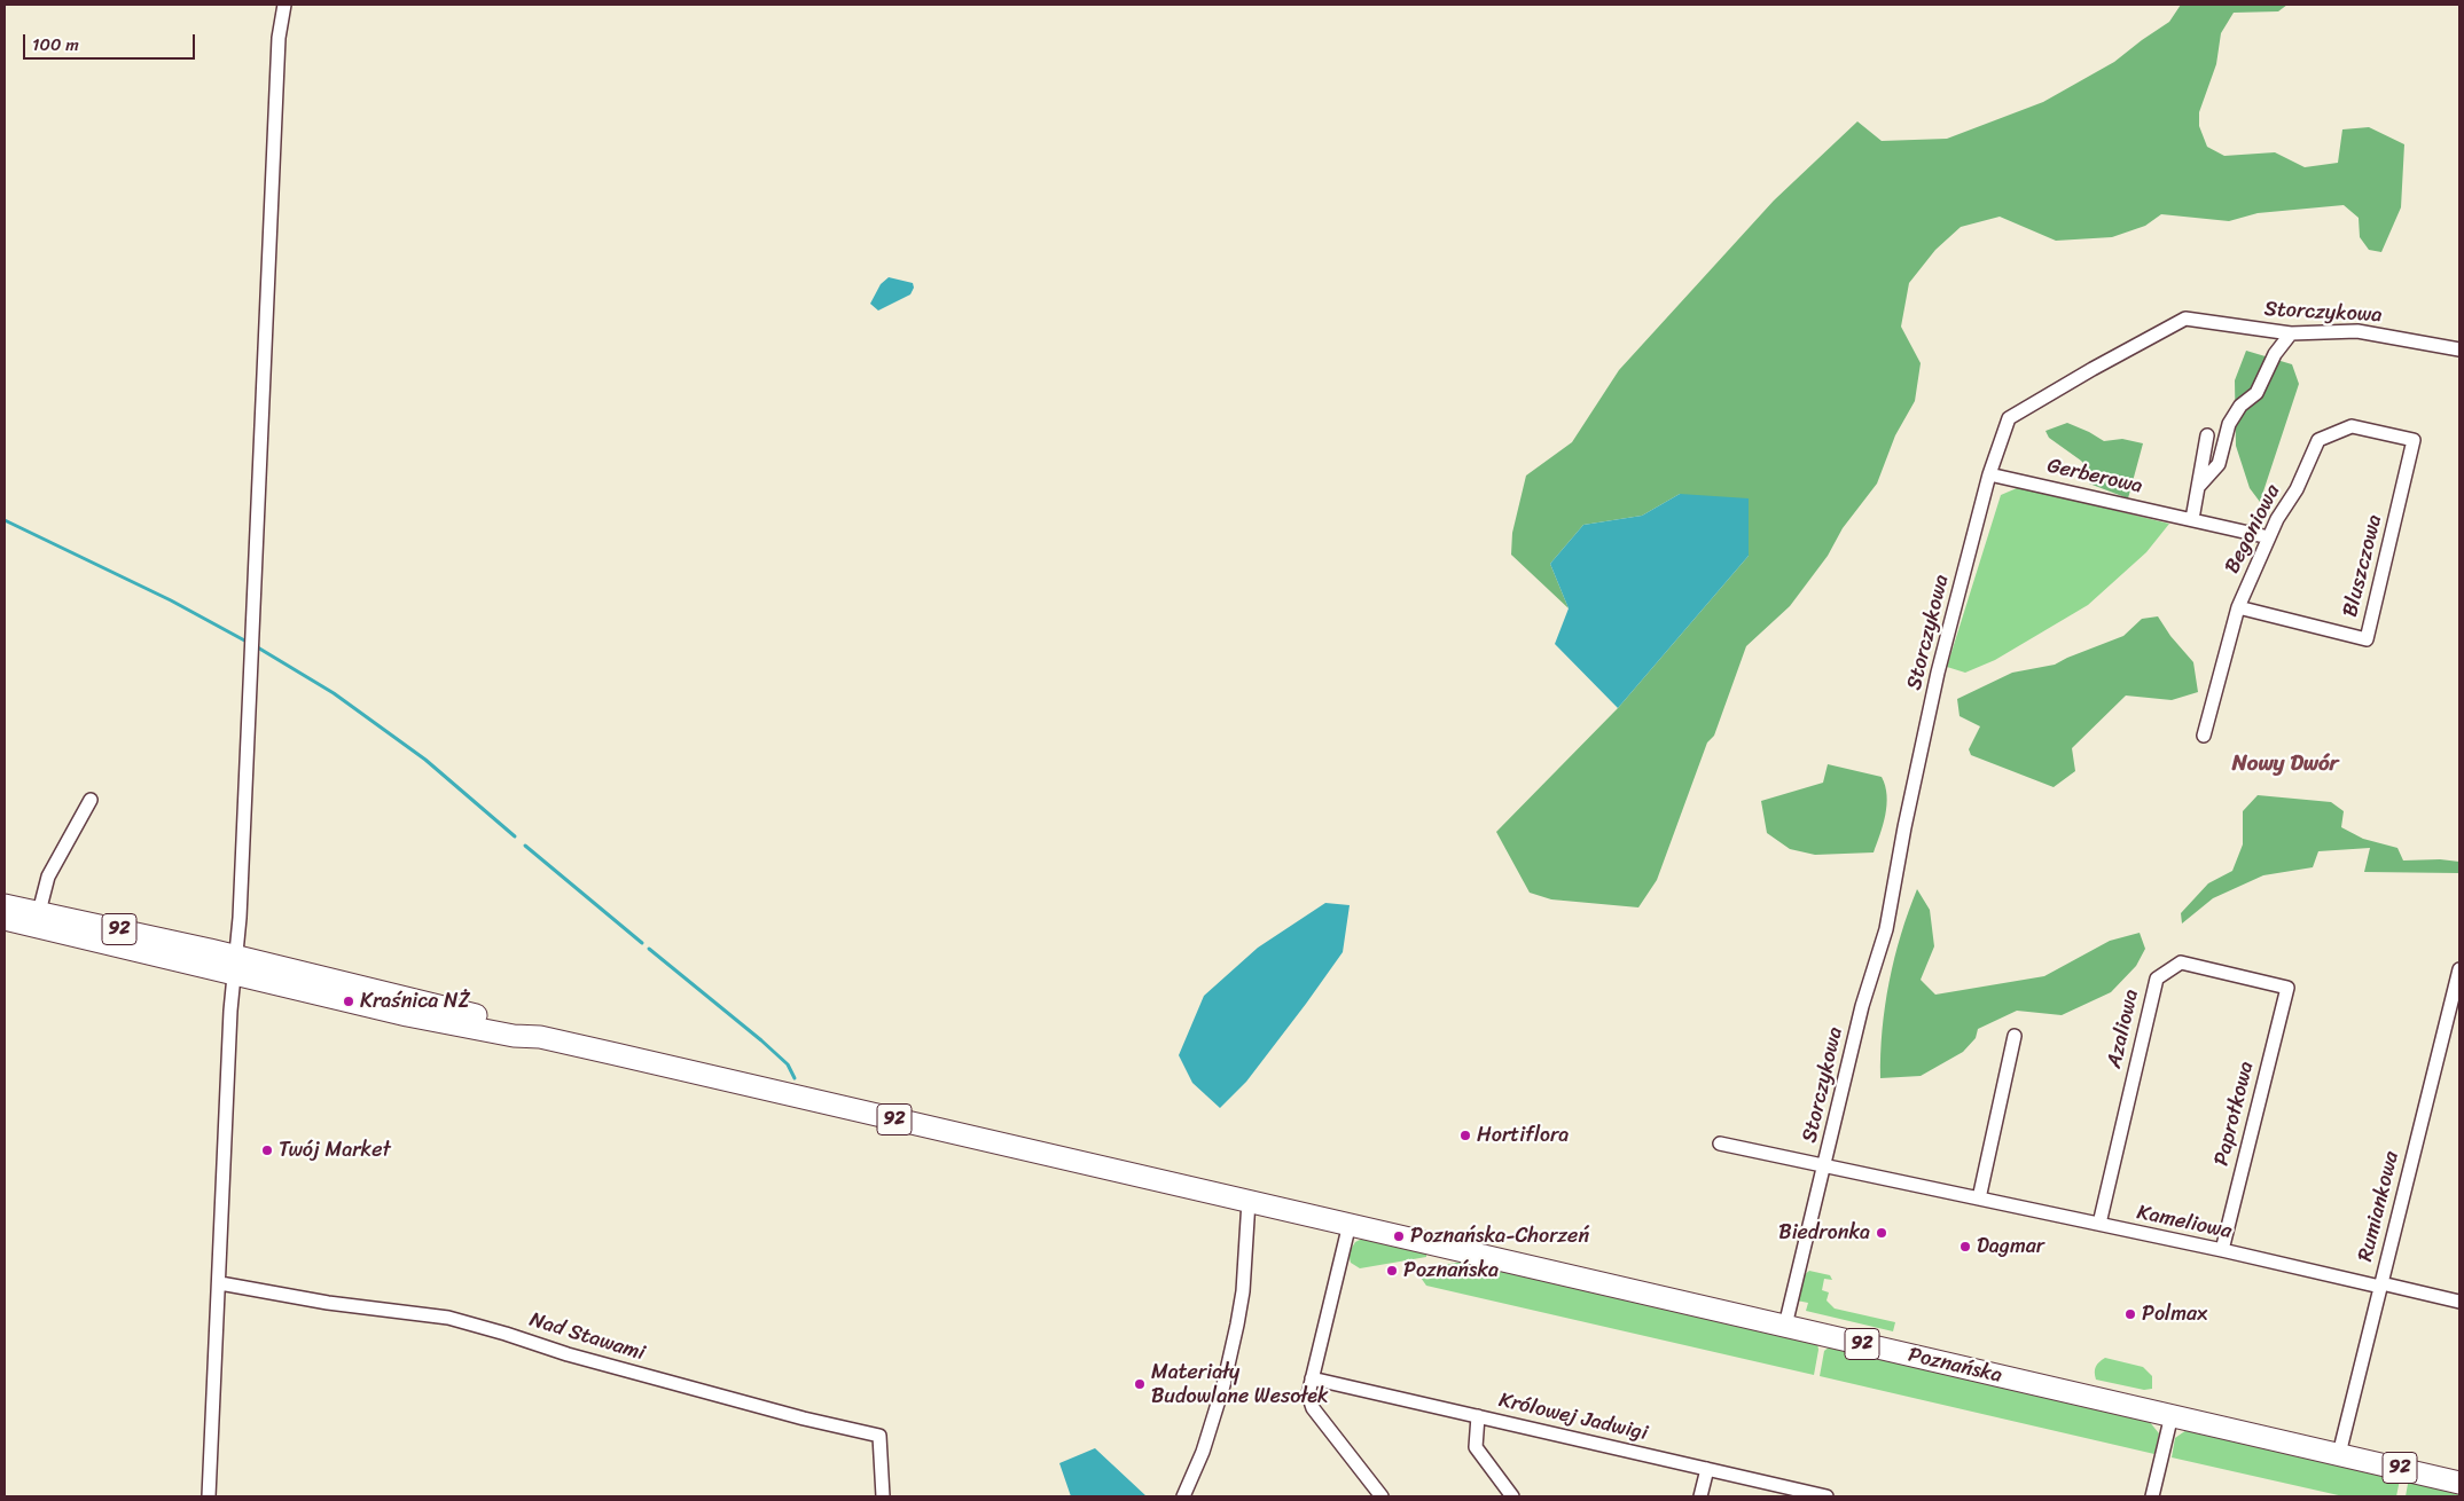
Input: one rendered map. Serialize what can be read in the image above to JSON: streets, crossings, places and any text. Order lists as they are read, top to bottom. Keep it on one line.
{"streets":{"main road":["92","Poznańska"],"street":["Storczykowa","Gerberowa","Begoniowa","Bluszczowa","Azaliowa","Paprotkowa","Rumiankowa","Kameliowa","Nad Stawami","Królowej Jadwigi"]},"crossings":[["Storczykowa","Gerberowa"],["Storczykowa","Kameliowa"],["Storczykowa","Poznańska"],["Gerberowa","Begoniowa"],["Begoniowa","Bluszczowa"],["92","Poznańska"],["Azaliowa","Paprotkowa"],["Azaliowa","Kameliowa"],["Paprotkowa","Kameliowa"],["Rumiankowa","Kameliowa"],["Rumiankowa","Poznańska"]],"districts":["Nowy Dwór"],"places":["Kraśnica NŻ","Hortiflora","Twój Market","Biedronka","Poznańska-Chorzeń","Dagmar","Poznańska","Polmax","Materiały Budowlane Wesołek"],"scale_bar":"100 m"}
